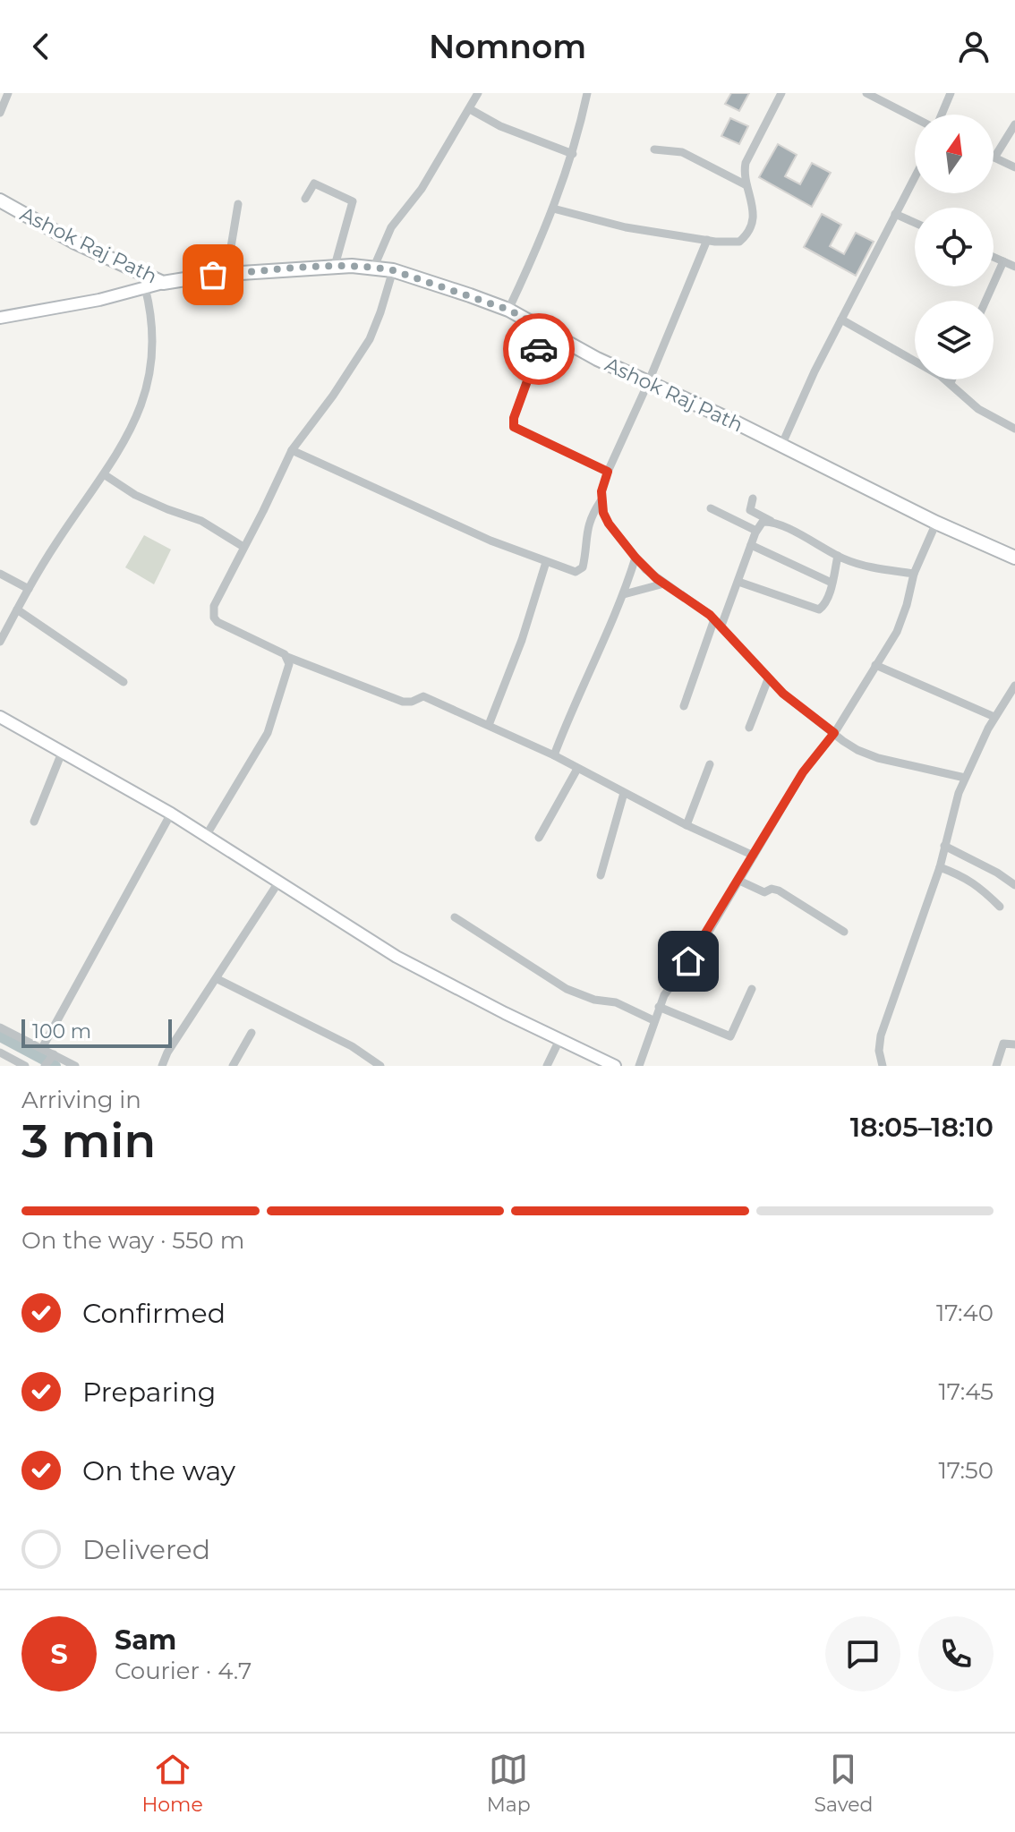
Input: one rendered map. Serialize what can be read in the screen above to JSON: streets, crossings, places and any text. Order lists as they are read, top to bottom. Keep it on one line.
{"streets":{"main road":["Ashok Raj Path"]},"scale_bar":"100 m","north":"top","page":{"header":"Nomnom","scale":"100 m","heading":["3 min","Arriving in","18:05–18:10"],"panel":["Sam","Courier · 4.7"],"bar":"On the way · 550 m","list":[["Confirmed","17:40"],["Preparing","17:45"],["On the way","17:50"],"Delivered"],"round":"S","tabs":["Home","Map","Saved"]}}
